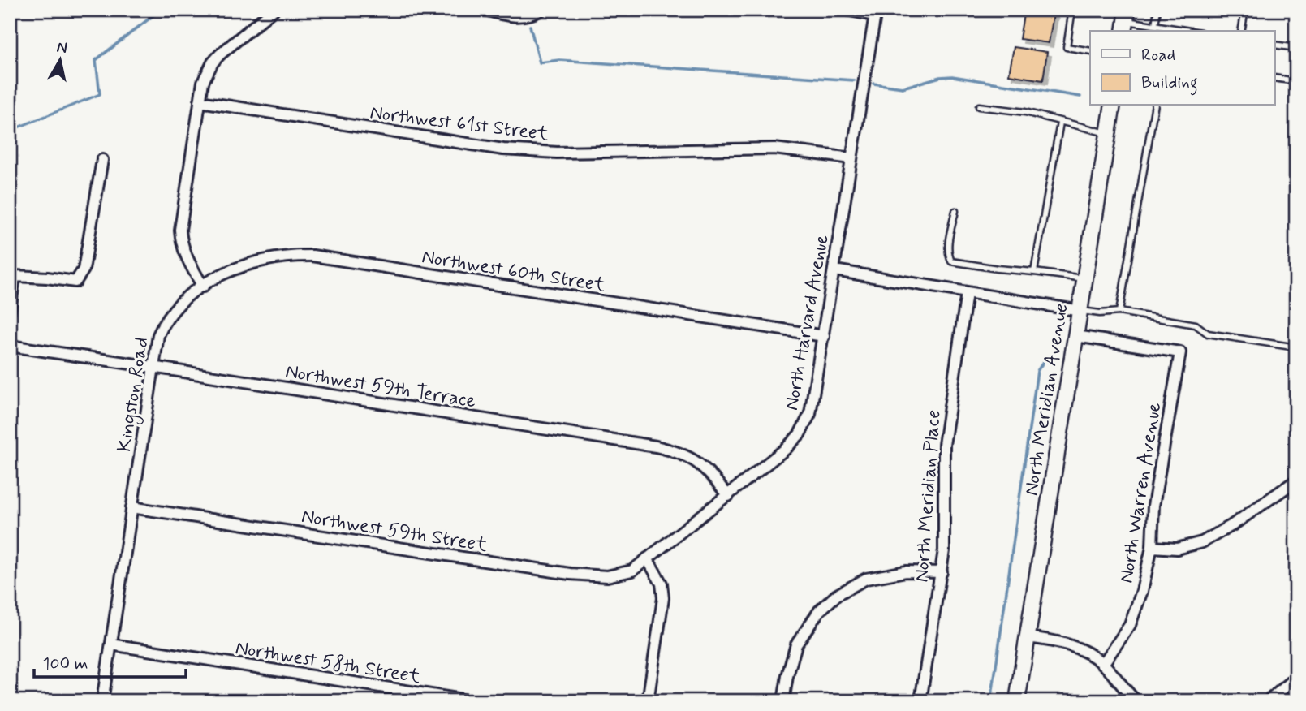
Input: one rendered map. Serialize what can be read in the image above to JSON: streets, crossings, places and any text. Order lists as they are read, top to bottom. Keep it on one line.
{"streets":{"main road":["North Meridian Avenue"],"street":["Northwest 61st Street","Northwest 60th Street","North Harvard Avenue","Northwest 59th Terrace","Kingston Road","North Warren Avenue","North Meridian Place","Northwest 59th Street","Northwest 58th Street"]},"crossings":[["Northwest 61st Street","North Harvard Avenue"],["Northwest 60th Street","North Harvard Avenue"],["Northwest 60th Street","Kingston Road"],["North Harvard Avenue","Northwest 59th Terrace"],["North Harvard Avenue","Northwest 59th Street"],["Northwest 59th Terrace","Kingston Road"],["Kingston Road","Northwest 59th Street"],["Kingston Road","Northwest 58th Street"],["North Meridian Avenue","North Warren Avenue"]],"legend":["Road","Building"],"scale_bar":"100 m","north":"top"}
